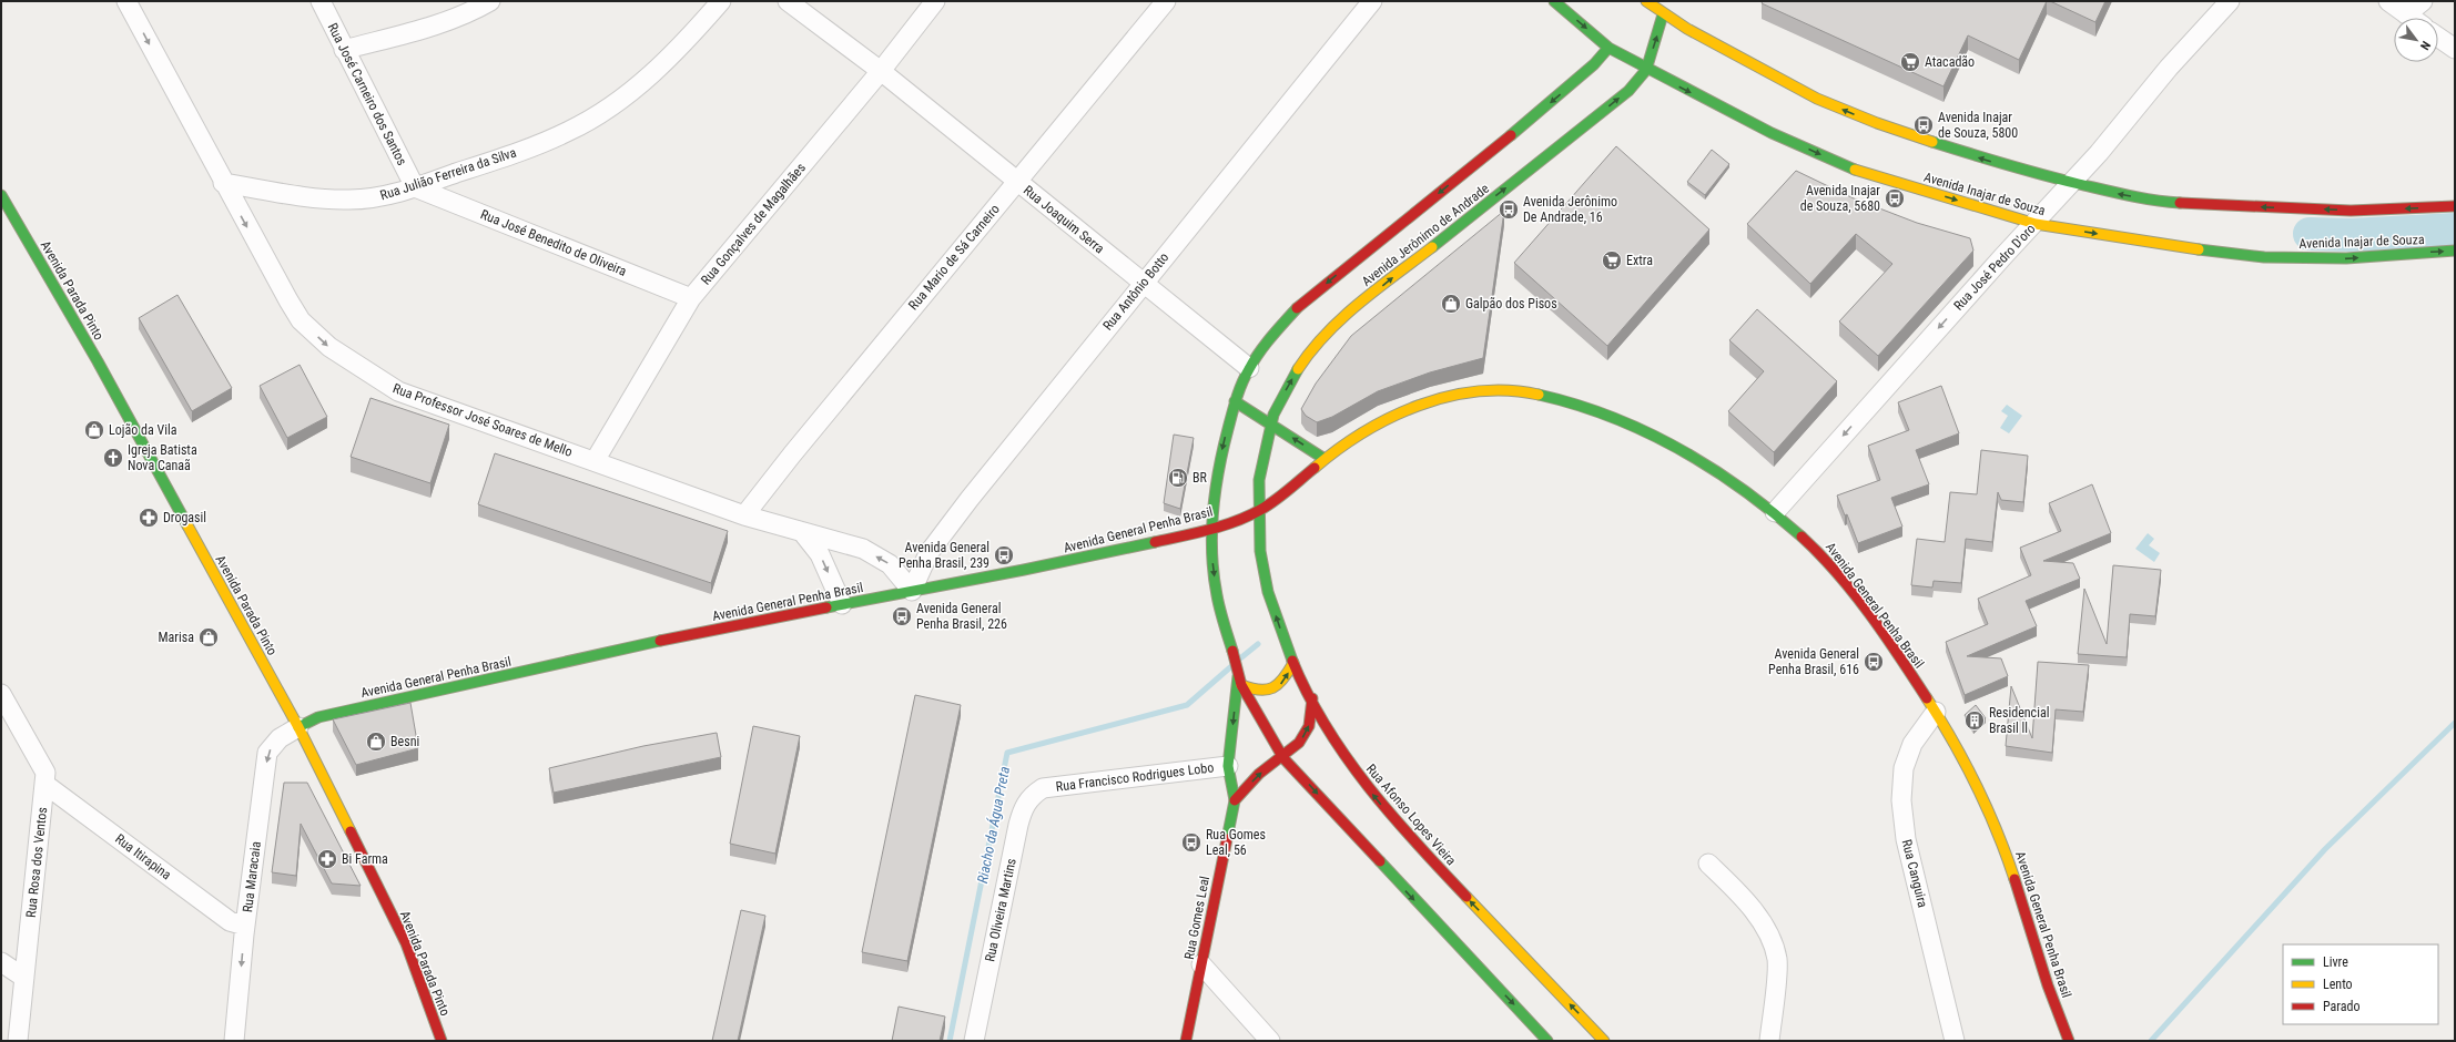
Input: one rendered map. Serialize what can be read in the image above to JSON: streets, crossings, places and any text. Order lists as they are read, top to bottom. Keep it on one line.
{"streets":{"main road":["Avenida Inajar de Souza","Avenida Jerônimo de Andrade","Avenida Parada Pinto","Avenida General Penha Brasil","Rua Afonso Lopes Vieira","Rua Gomes Leal"],"street":["Rua José Carneiro dos Santos","Rua Julião Ferreira da Silva","Rua Joaquim Serra","Rua Gonçalves de Magalhães","Rua José Benedito de Oliveira","Rua Mario de Sá Carneiro","Rua José Pedro D'oro","Rua Antônio Botto","Rua Professor José Soares de Mello","Rua Francisco Rodrigues Lobo","Rua Itirapina","Rua Rosa dos Ventos","Rua Canguira","Rua Maracaia","Rua Oliveira Martins"]},"crossings":[["Rua José Carneiro dos Santos","Rua Julião Ferreira da Silva"],["Rua José Carneiro dos Santos","Rua José Benedito de Oliveira"],["Rua Julião Ferreira da Silva","Rua José Benedito de Oliveira"],["Rua Julião Ferreira da Silva","Rua Professor José Soares de Mello"],["Avenida Inajar de Souza","Avenida Jerônimo de Andrade"],["Avenida Inajar de Souza","Rua José Pedro D'oro"],["Rua Joaquim Serra","Rua Gonçalves de Magalhães"],["Rua Joaquim Serra","Avenida Jerônimo de Andrade"],["Rua Joaquim Serra","Rua Mario de Sá Carneiro"],["Rua Joaquim Serra","Rua Antônio Botto"],["Rua Gonçalves de Magalhães","Rua José Benedito de Oliveira"],["Rua Gonçalves de Magalhães","Rua Professor José Soares de Mello"],["Avenida Jerônimo de Andrade","Avenida General Penha Brasil"],["Avenida Jerônimo de Andrade","Rua Afonso Lopes Vieira"],["Rua Mario de Sá Carneiro","Rua Professor José Soares de Mello"],["Rua José Pedro D'oro","Avenida General Penha Brasil"],["Avenida Parada Pinto","Avenida General Penha Brasil"],["Avenida Parada Pinto","Rua Maracaia"],["Rua Antônio Botto","Rua Professor José Soares de Mello"],["Rua Antônio Botto","Avenida General Penha Brasil"],["Rua Professor José Soares de Mello","Avenida General Penha Brasil"],["Avenida General Penha Brasil","Rua Afonso Lopes Vieira"],["Avenida General Penha Brasil","Rua Canguira"],["Avenida General Penha Brasil","Rua Maracaia"],["Rua Francisco Rodrigues Lobo","Rua Oliveira Martins"],["Rua Francisco Rodrigues Lobo","Rua Gomes Leal"],["Rua Itirapina","Rua Rosa dos Ventos"],["Rua Itirapina","Rua Maracaia"]],"one_way":["Rua José Pedro D'oro","Rua Maracaia"],"water":["Riacho da Água Preta"],"places":{"supermarket":["Atacadão","Extra"],"bus stop":["Avenida Inajar de Souza, 5800","Avenida Inajar de Souza, 5680","Avenida Jerônimo De Andrade, 16","Avenida General Penha Brasil, 239","Avenida General Penha Brasil, 226","Avenida General Penha Brasil, 616","Rua Gomes Leal, 56"],"shop":["Galpão dos Pisos","Lojão da Vila","Marisa","Besni"],"church":["Igreja Batista Nova Canaã"],"fuel station":["BR"],"pharmacy":["Drogasil","Bi Farma"],"building":["Residencial Brasil ll"]},"legend":["Livre","Lento","Parado"],"north":"bottom right"}
